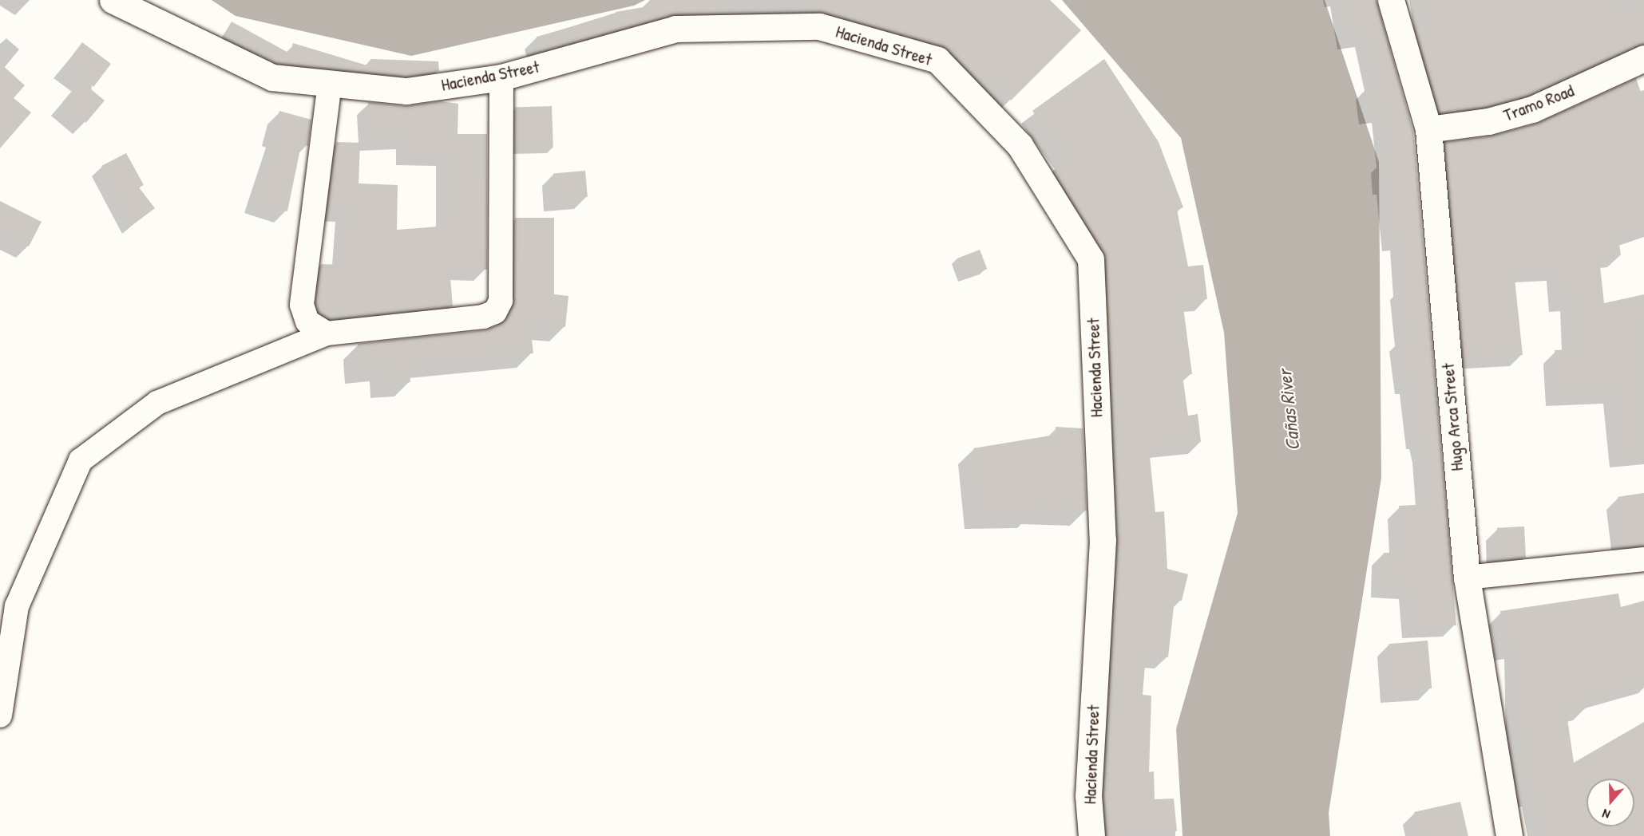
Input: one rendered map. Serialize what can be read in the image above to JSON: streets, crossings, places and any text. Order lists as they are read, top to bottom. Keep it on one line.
{"streets":{"street":["Hacienda Street","Tramo Road","Hugo Arca Street"]},"crossings":[["Tramo Road","Hugo Arca Street"]],"water":["Cañas River"],"north":"bottom"}
